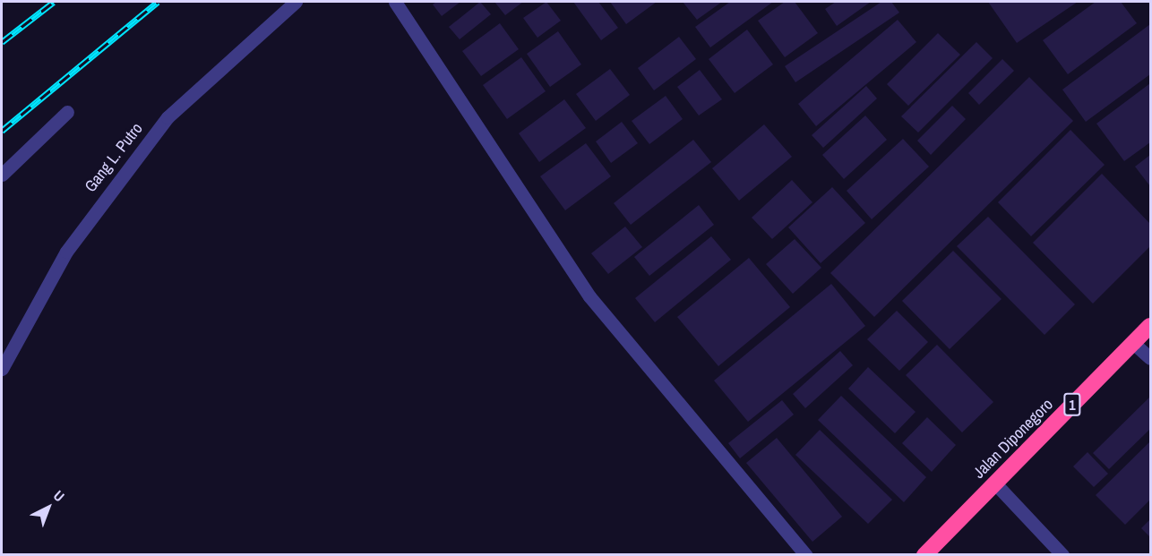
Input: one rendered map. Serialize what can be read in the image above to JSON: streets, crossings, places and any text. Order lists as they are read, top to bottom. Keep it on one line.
{"streets":{"highway":["1","Jalan Diponegoro"],"street":["Gang L. Putro"]},"north":"top right"}
